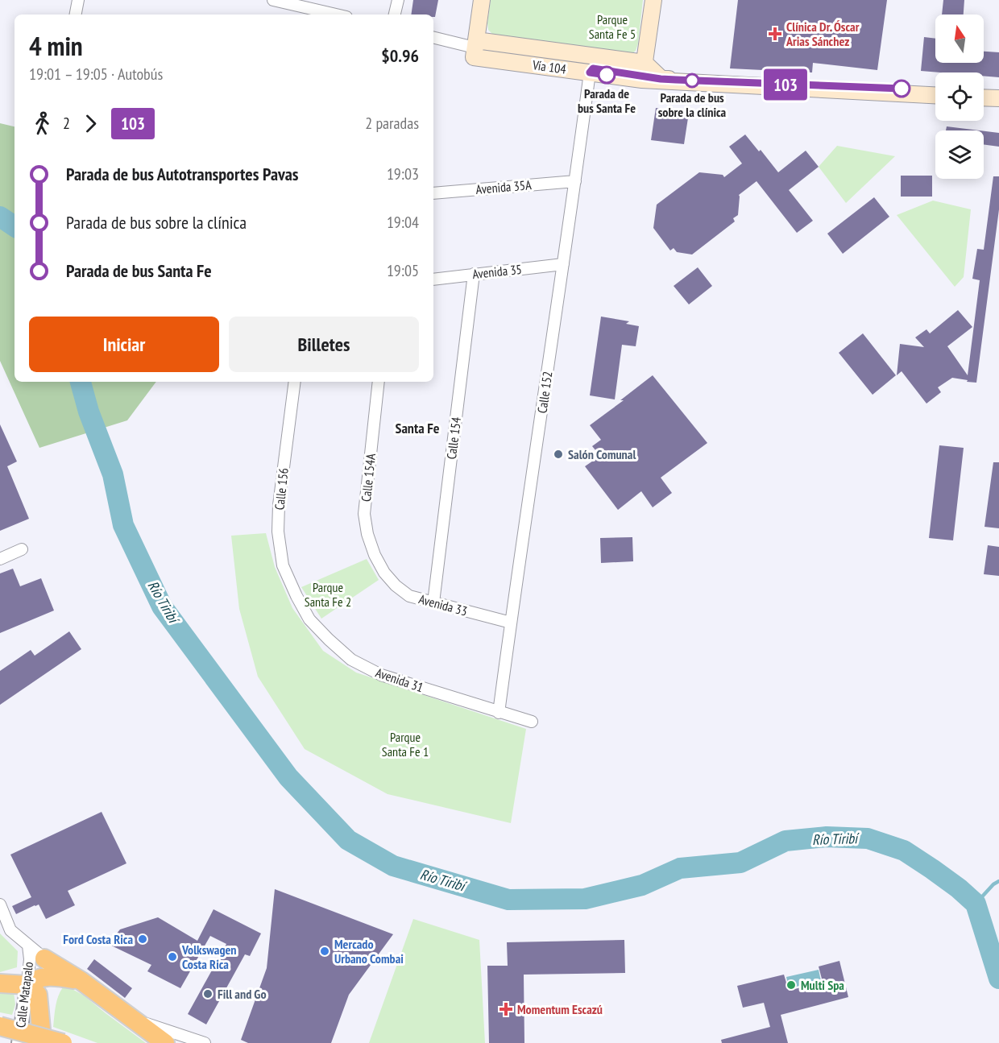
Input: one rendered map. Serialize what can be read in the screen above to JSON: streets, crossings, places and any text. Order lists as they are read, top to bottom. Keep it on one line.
{"streets":{"main road":["Vía 104"],"street":["Avenida 35A","Avenida 35","Calle 152","Calle 154","Calle 154A","Calle 156","Avenida 33","Avenida 31","Calle Matapalo"]},"crossings":[["Vía 104","Calle 152"],["Avenida 35A","Calle 152"],["Avenida 35","Calle 152"],["Avenida 35","Calle 154"],["Calle 152","Avenida 33"],["Calle 152","Avenida 31"],["Calle 154","Avenida 33"],["Calle 154A","Avenida 33"],["Calle 156","Avenida 31"]],"districts":["Santa Fe"],"water":["Río Tiribí"],"parks":["Parque Santa Fe 5","Parque Santa Fe 2","Parque Santa Fe 1"],"places":{"health":["Clínica Dr. Óscar Arias Sánchez","Momentum Escazú"],"other":["Parada de bus Santa Fe","Parada de bus sobre la clínica","Salón Comunal","Ford Costa Rica","Mercado Urbano Combai","Volkswagen Costa Rica","Multi Spa","Fill and Go"]},"lines":["bus line 103"],"north":"top","page":{"on_map":"103","heading":["4 min","19:01 – 19:05 · Autobús","$0.96"],"legs":["2","103","2 paradas"],"list":[{"name":"Parada de bus Autotransportes Pavas","value":"19:03"},{"name":"Parada de bus sobre la clínica","value":"19:04"},{"name":"Parada de bus Santa Fe","value":"19:05"}],"buttons":["Iniciar","Billetes"]}}
